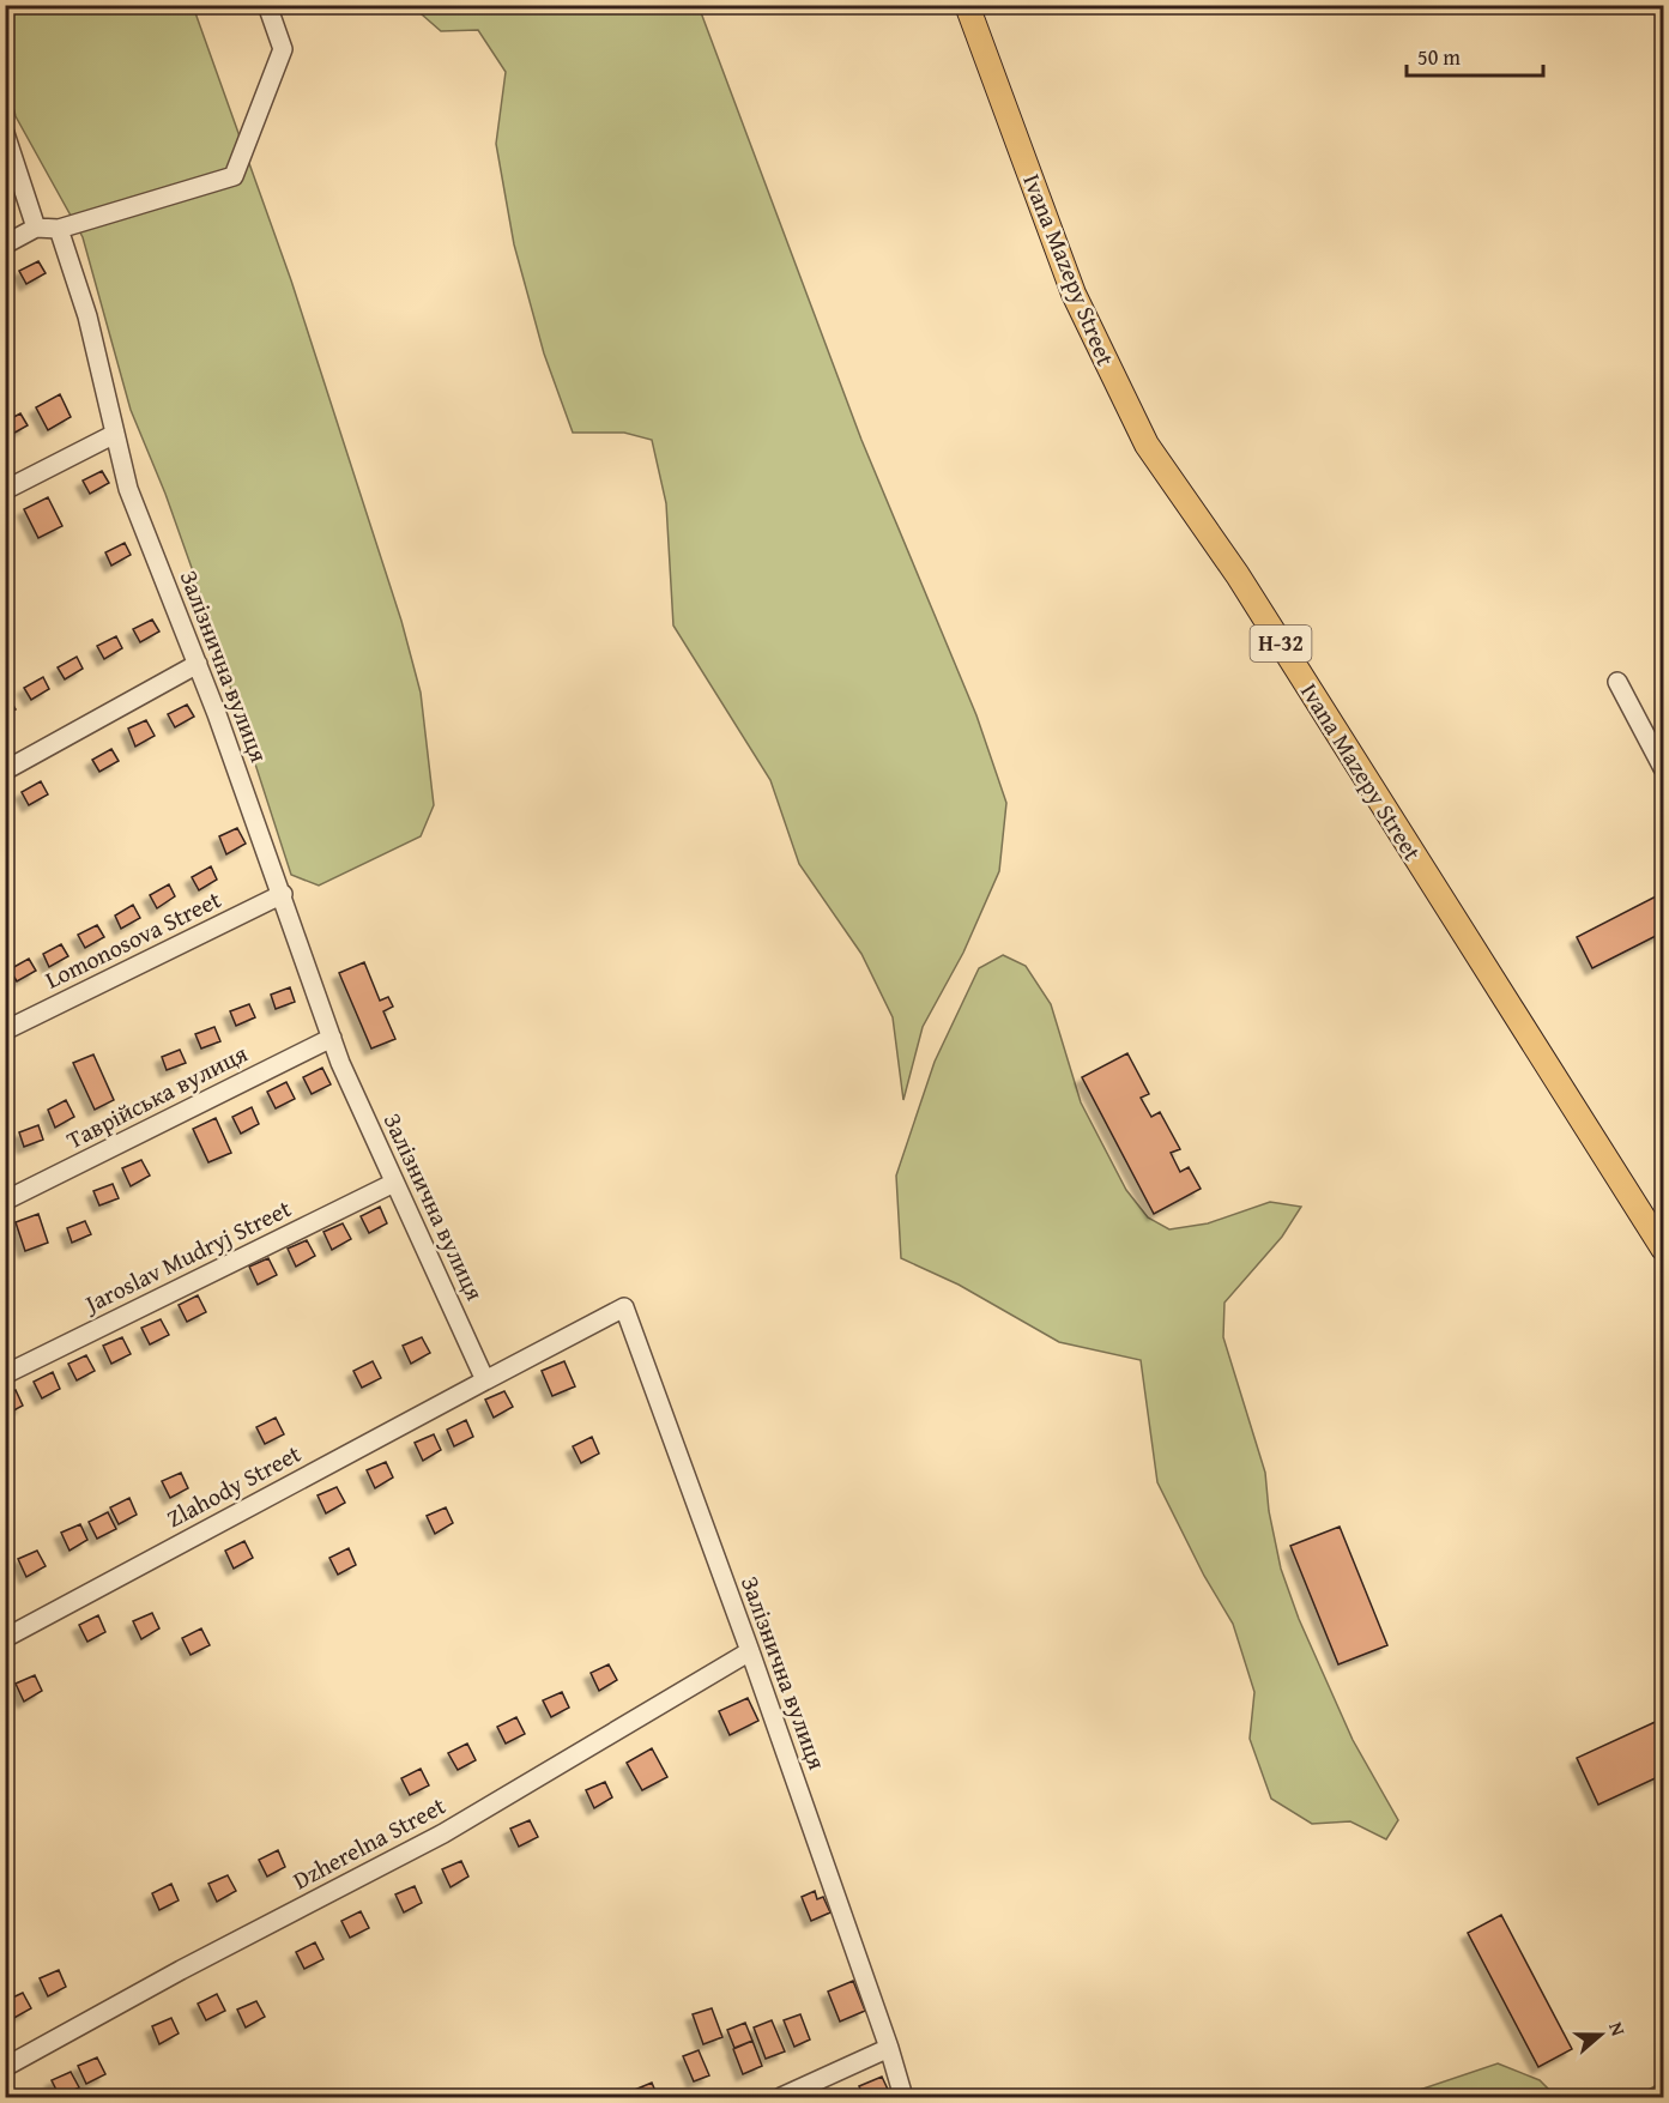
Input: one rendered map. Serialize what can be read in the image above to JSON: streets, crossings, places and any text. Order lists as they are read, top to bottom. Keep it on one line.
{"streets":{"main road":["Ivana Mazepy Street","Н-32"],"street":["Залізнична вулиця","Lomonosova Street","Таврійська вулиця","Jaroslav Mudryj Street","Zlahody Street","Dzherelna Street"]},"crossings":[["Залізнична вулиця","Lomonosova Street"],["Залізнична вулиця","Таврійська вулиця"],["Залізнична вулиця","Jaroslav Mudryj Street"],["Залізнична вулиця","Zlahody Street"],["Залізнична вулиця","Dzherelna Street"]],"scale_bar":"50 m","north":"right"}
